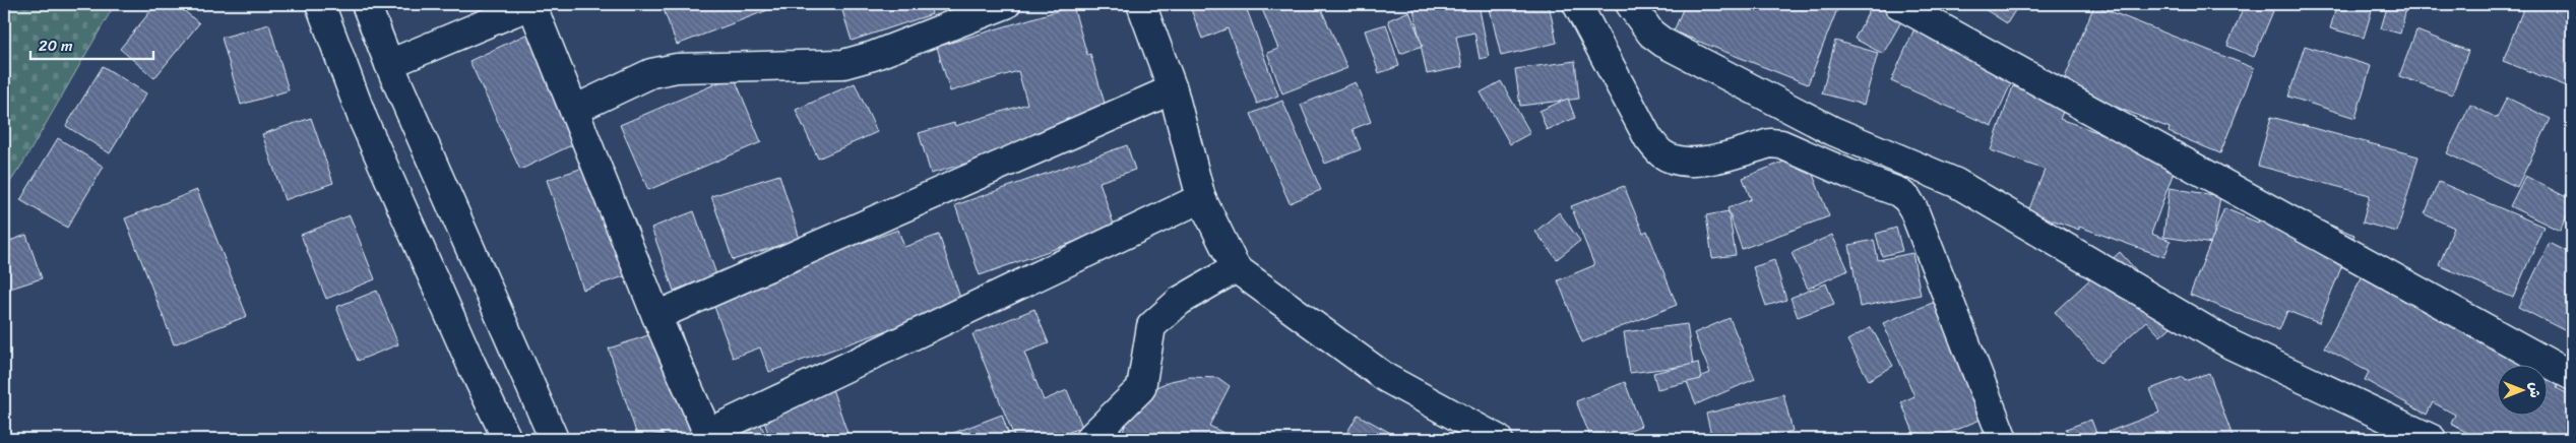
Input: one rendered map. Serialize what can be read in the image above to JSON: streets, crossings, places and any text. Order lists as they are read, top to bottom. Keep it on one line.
{"scale_bar":"20 m","north":"right"}
